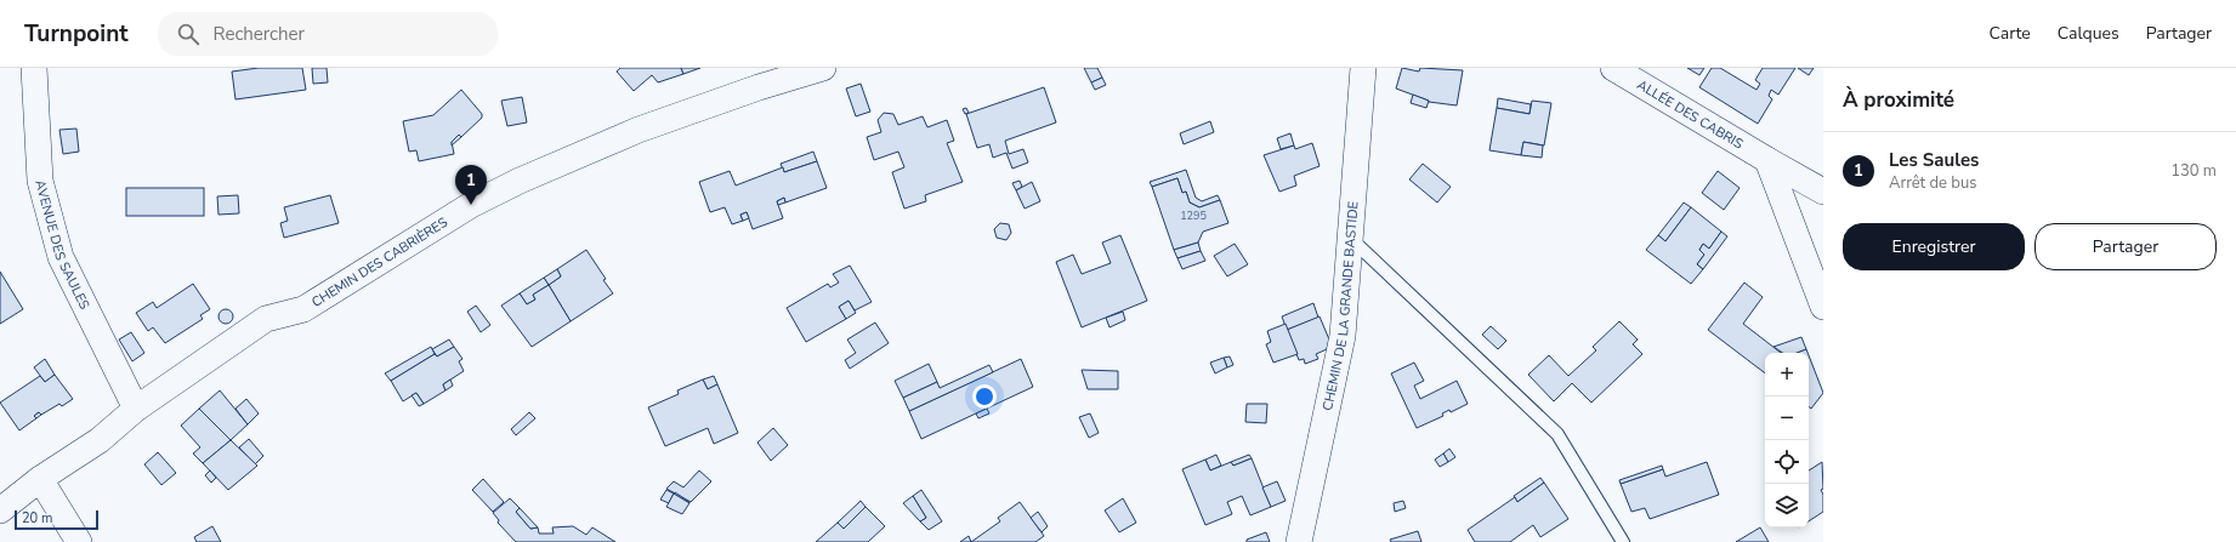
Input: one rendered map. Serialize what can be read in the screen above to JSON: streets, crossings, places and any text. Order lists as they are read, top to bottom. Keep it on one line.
{"streets":{"street":["ALLÉE DES CABRIS","AVENUE DES SAULES","CHEMIN DES CABRIÈRES","CHEMIN DE LA GRANDE BASTIDE"]},"crossings":[["AVENUE DES SAULES","CHEMIN DES CABRIÈRES"]],"house_numbers":["1295"],"scale_bar":"20 m","page":{"header":"Turnpoint","search":"Rechercher","nav":["Carte","Calques","Partager"],"heading":"À proximité","list":[{"mark":"1","name":"Les Saules","note":"Arrêt de bus","value":"130 m"}],"pins":"1","buttons":["Enregistrer","Partager"],"map_buttons":["+","−"],"scale":"20 m"}}
